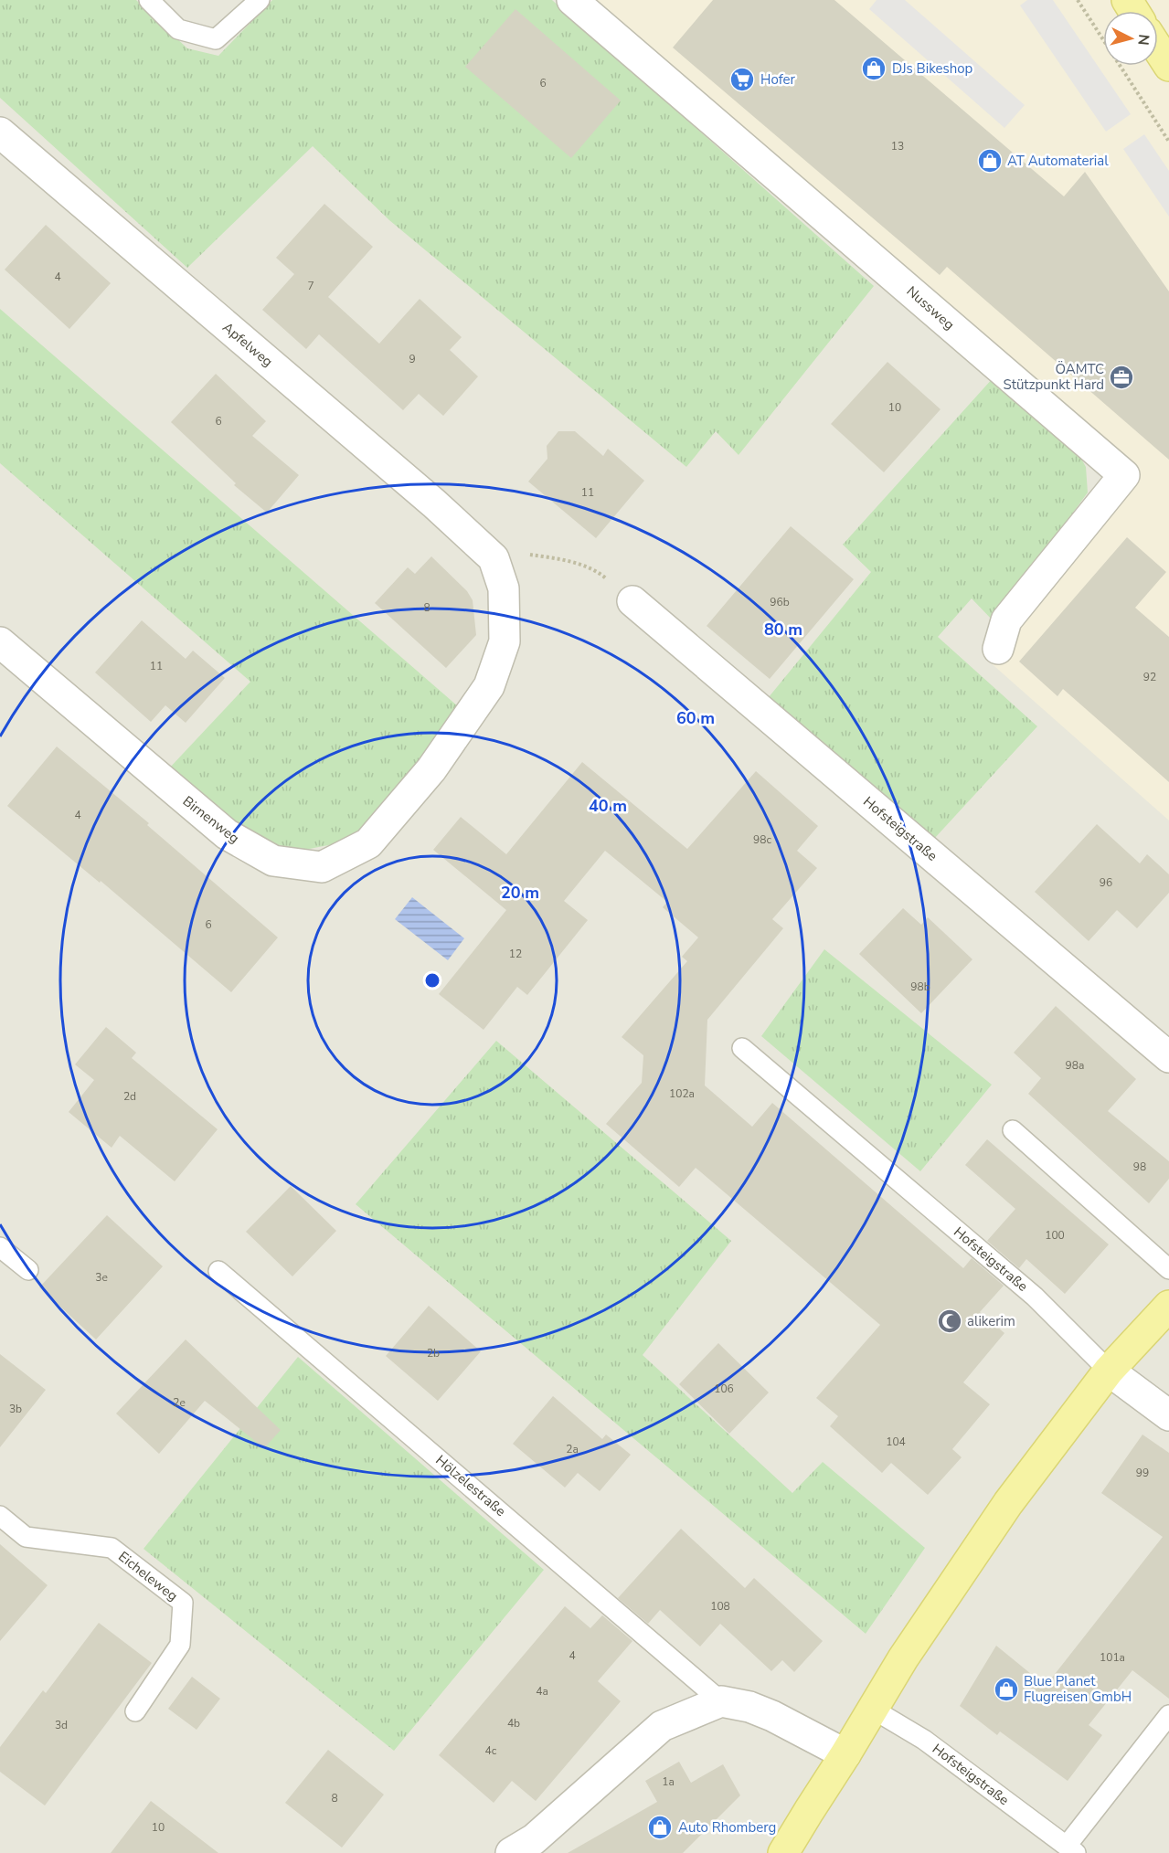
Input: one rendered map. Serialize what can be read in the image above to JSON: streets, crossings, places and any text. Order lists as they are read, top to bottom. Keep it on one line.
{"streets":{"street":["Nussweg","Apfelweg","Birnenweg","Hofsteigstraße","Hölzelestraße"],"lane":["Eicheleweg"]},"crossings":[["Apfelweg","Birnenweg"]],"places":{"shop":["DJs Bikeshop","AT Automaterial","Blue Planet Flugreisen GmbH","Auto Rhomberg"],"supermarket":["Hofer"],"office":["ÖAMTC Stützpunkt Hard"],"mosque":["alikerim"]},"house_numbers":["6","13","4","7","9","10","6","11","96b","8","11","92","4","98c","96","6","12","98b","98a","102a","2d","98","100","3e","2b","106","2e","3b","104","2a","99","108","4","101a","4a","4b","3d","4c","1a","8","10"],"north":"right","rings":["80 m","60 m","40 m","20 m"]}
